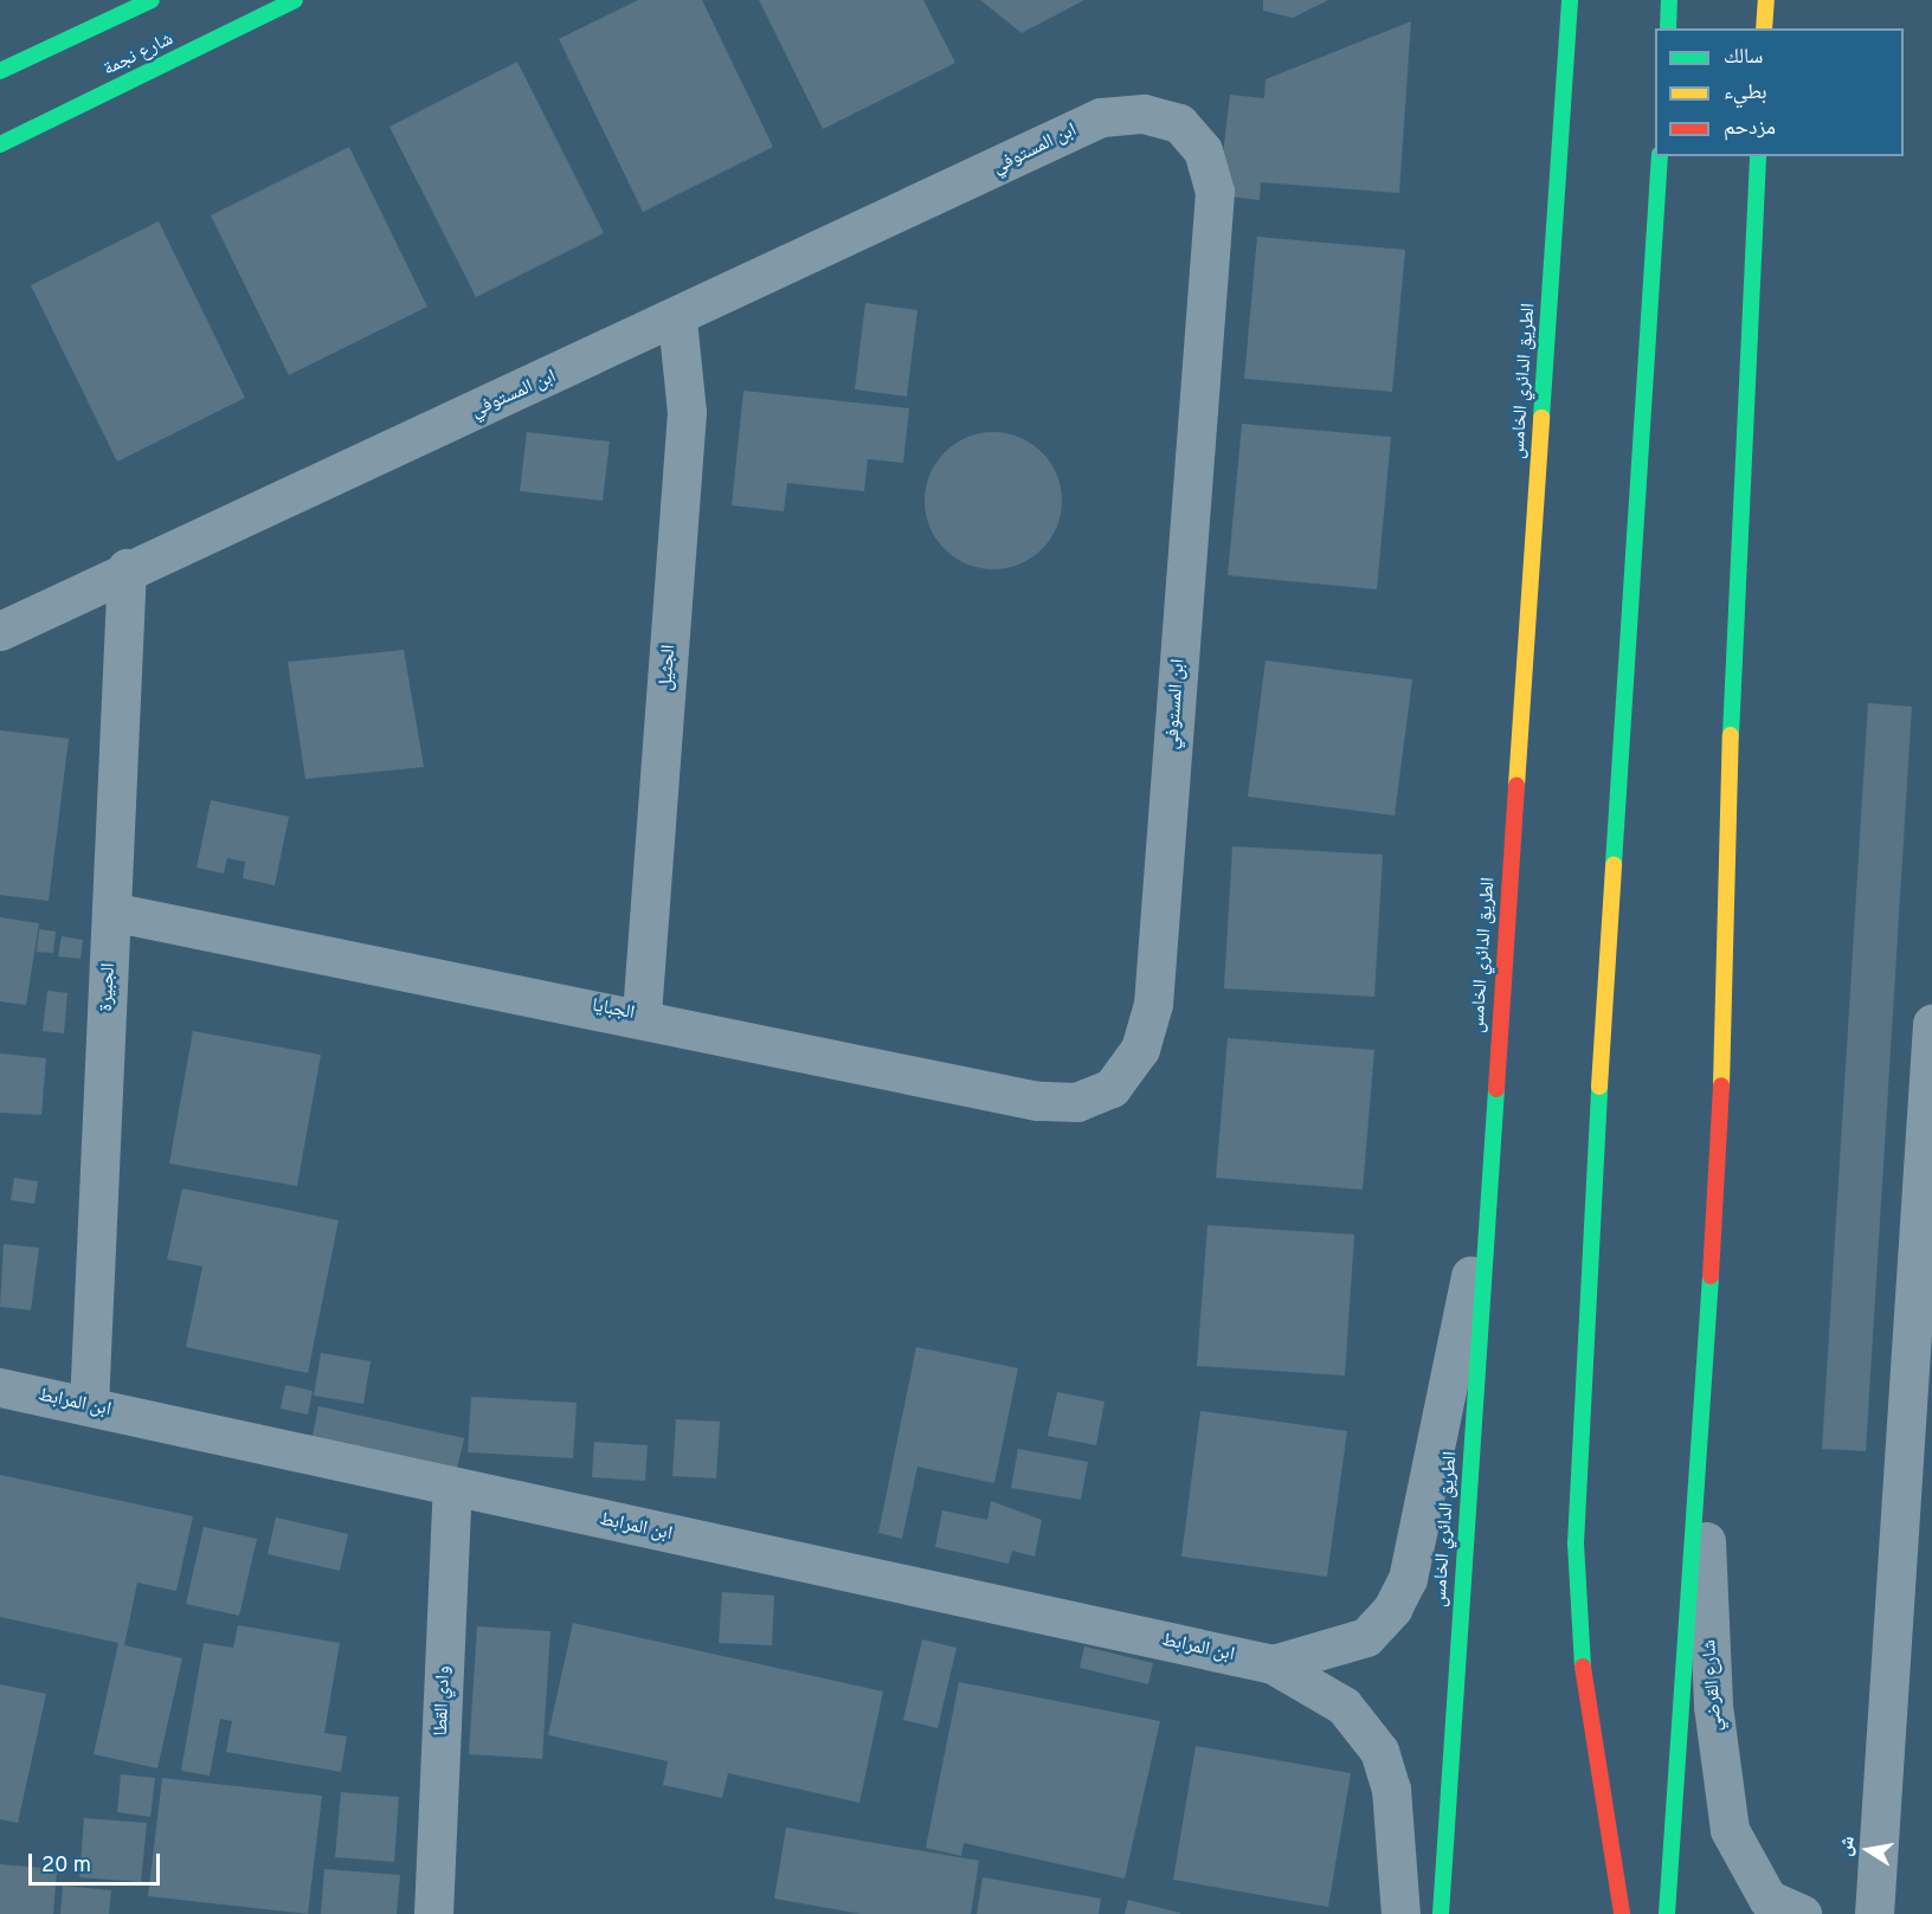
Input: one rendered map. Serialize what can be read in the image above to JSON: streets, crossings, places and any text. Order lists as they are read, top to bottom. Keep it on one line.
{"streets":{"main road":["شارع نجمة","الطريق الدائري الخامس"],"street":["ابن المستوفي","الجثيل","الجبيرة","الجبايا","ابن المرابط","شارع القرضي","وادي القطا"]},"crossings":[["ابن المستوفي","الجثيل"],["ابن المستوفي","الجبيرة"],["ابن المستوفي","الجبايا"],["الطريق الدائري الخامس","ابن المرابط"],["الجثيل","الجبايا"],["الجبيرة","الجبايا"],["الجبيرة","ابن المرابط"],["ابن المرابط","وادي القطا"]],"legend":["سالك","بطيء","مزدحم"],"scale_bar":"20 m","north":"left"}
